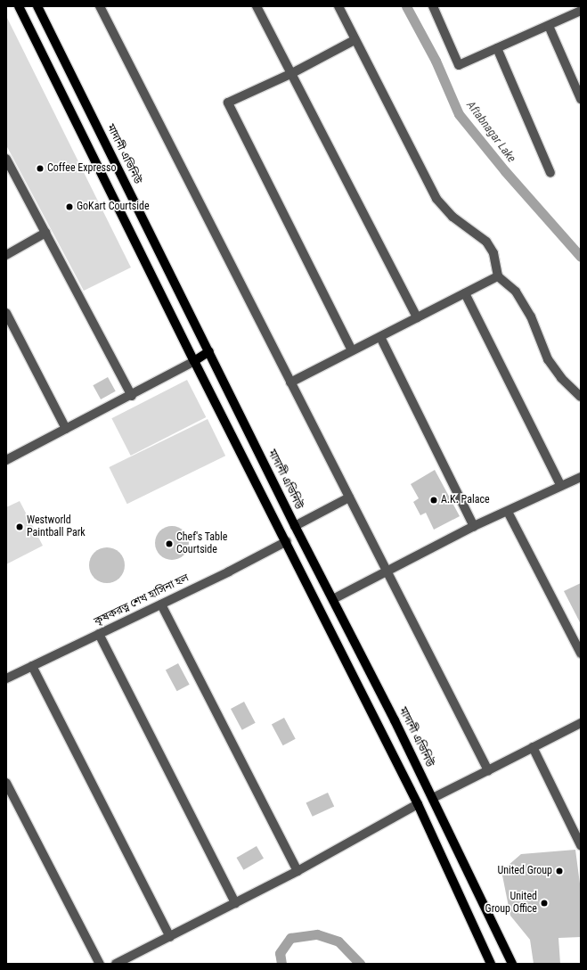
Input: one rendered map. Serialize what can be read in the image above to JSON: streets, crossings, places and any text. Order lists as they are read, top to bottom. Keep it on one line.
{"streets":{"main road":["মাদানী এভিনিউ"],"street":["কৃষকরত্ন শেখ হাসিনা হল"]},"water":["Aftabnagar Lake"],"places":["Coffee Expresso","GoKart Courtside","A.K. Palace","Westworld Paintball Park","Chef's Table Courtside","United Group","United Group Office"]}
